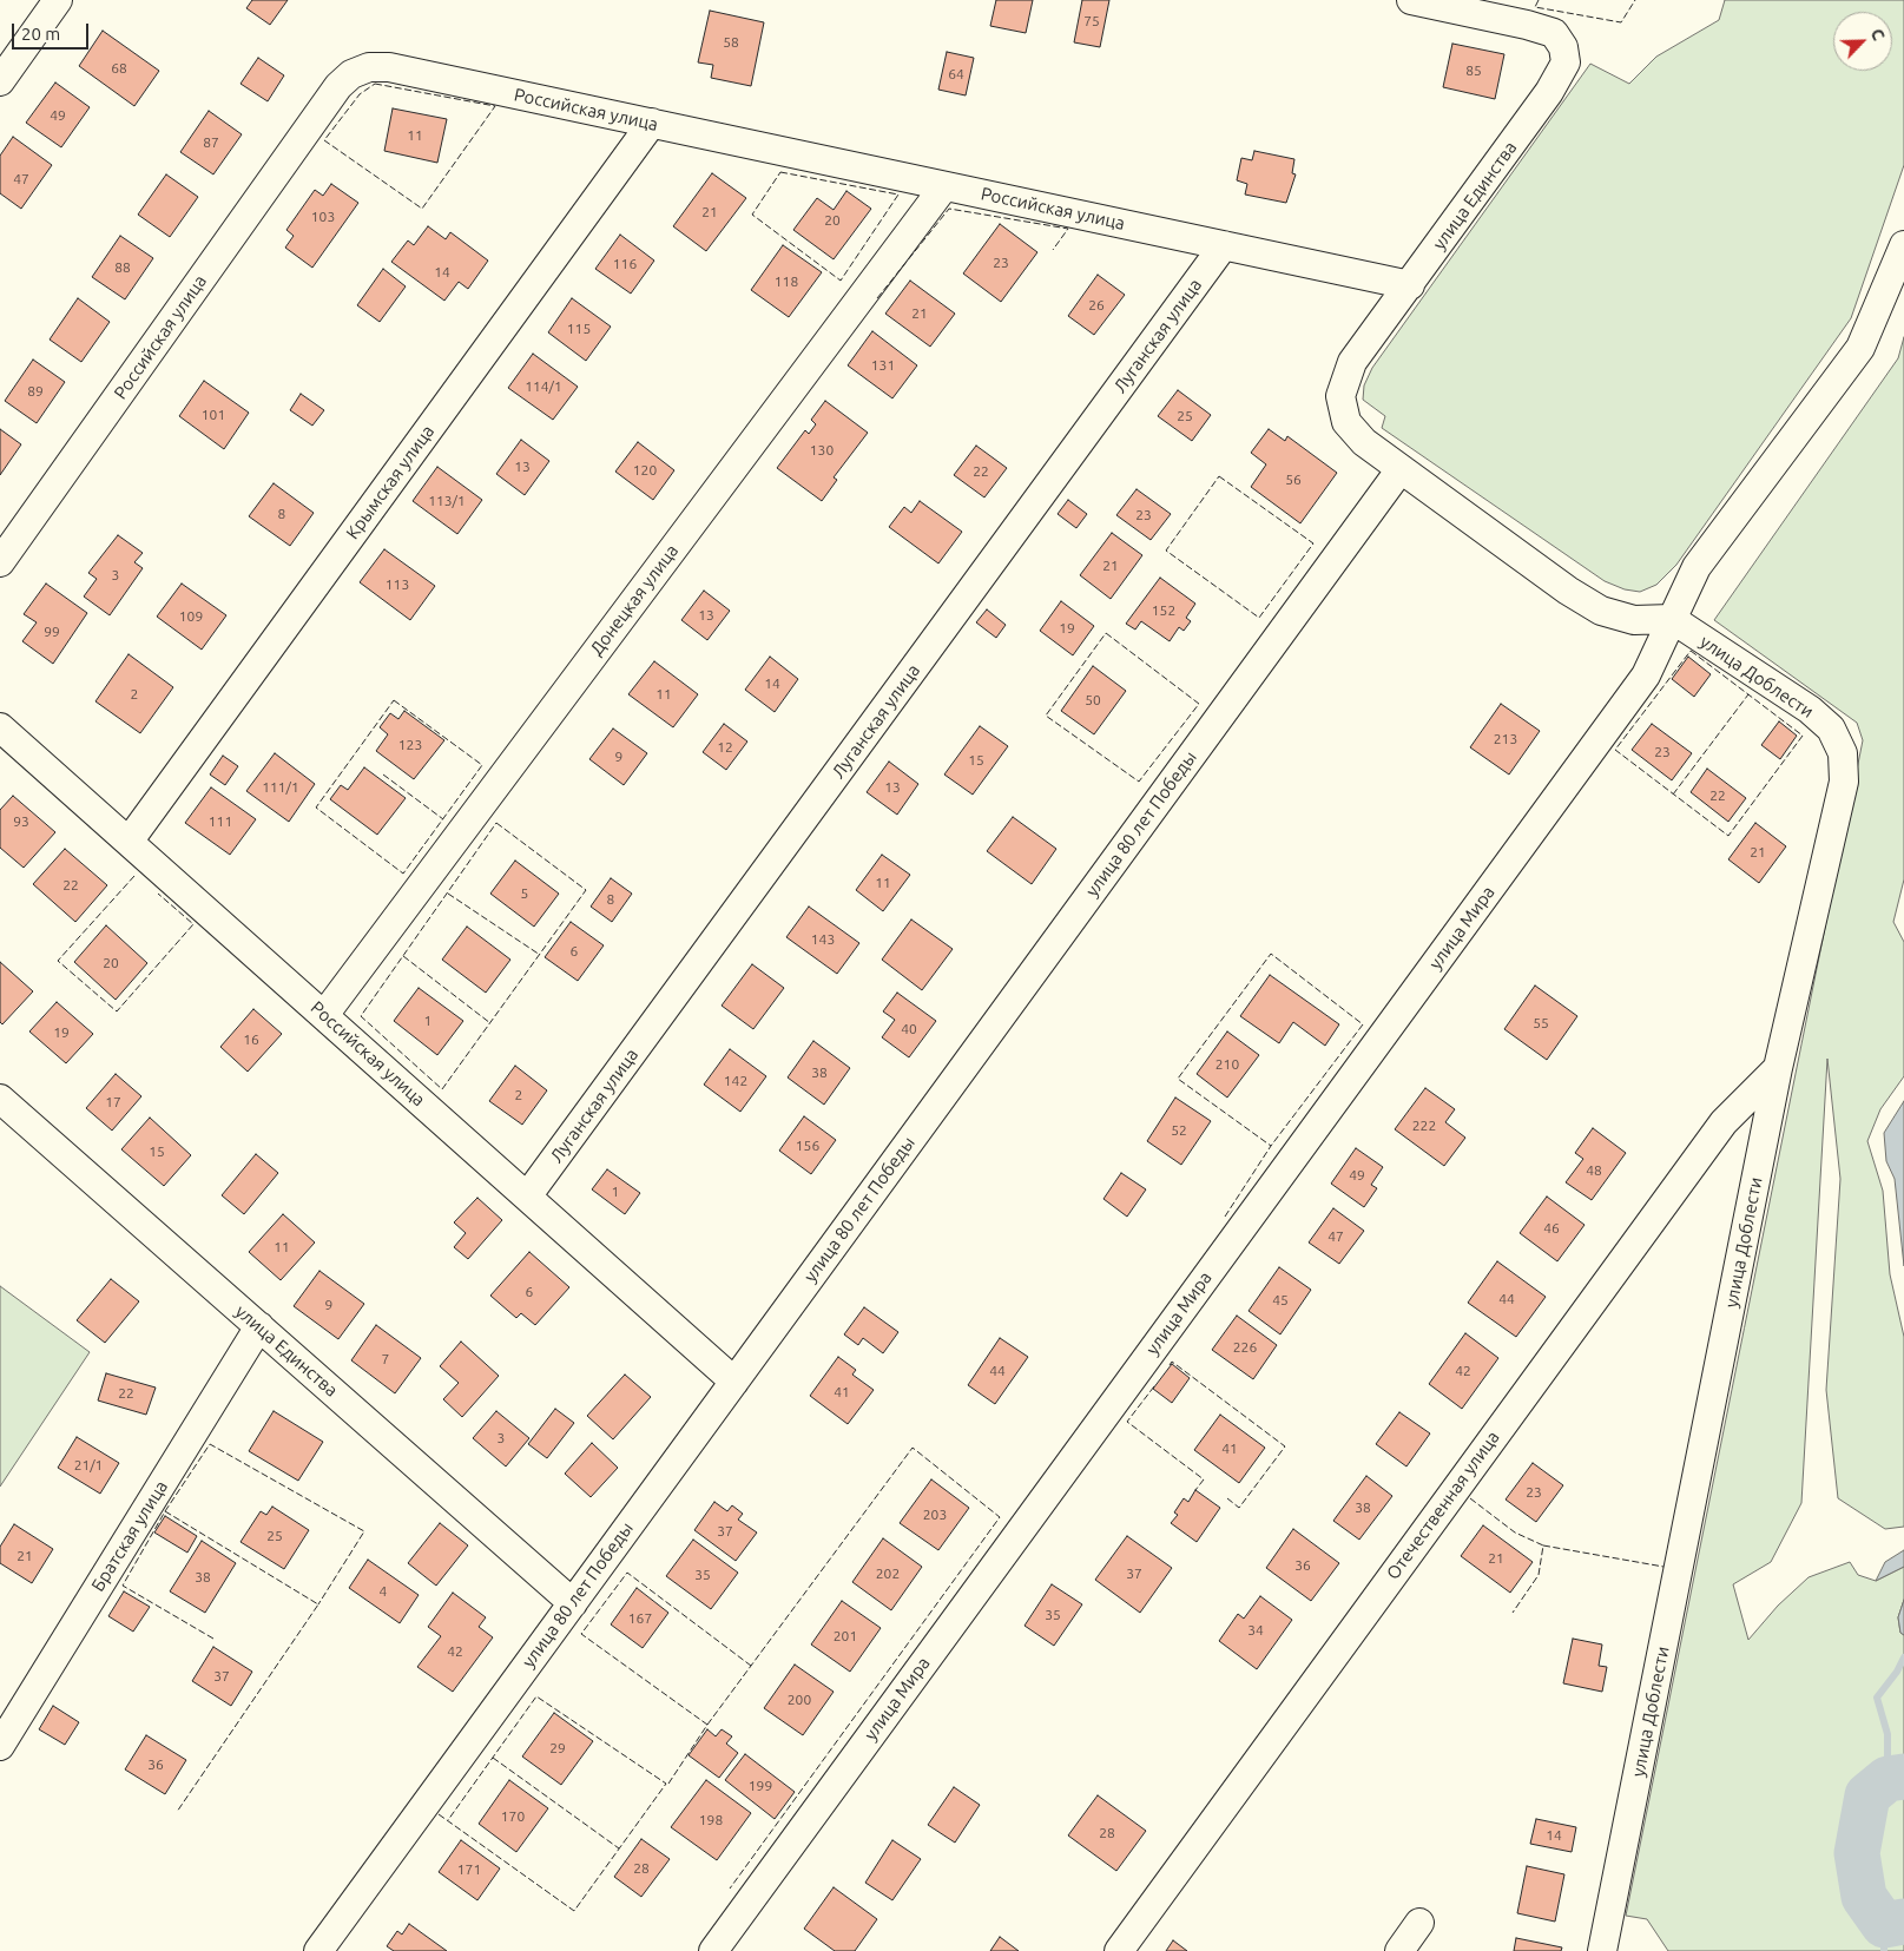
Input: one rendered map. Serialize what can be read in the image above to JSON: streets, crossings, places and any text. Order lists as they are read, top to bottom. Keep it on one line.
{"streets":{"street":["Российская улица","улица Единства","Луганская улица","Крымская улица","Донецкая улица","улица Доблести","улица 80 лет Победы","улица Мира","Отечественная улица","Братская улица"]},"crossings":[["Российская улица","улица Единства"],["Российская улица","Луганская улица"],["Российская улица","Крымская улица"],["Российская улица","Донецкая улица"],["Российская улица","улица 80 лет Победы"],["улица Единства","улица Доблести"],["улица Единства","улица 80 лет Победы"],["улица Единства","улица Мира"],["улица Единства","Братская улица"],["улица Доблести","улица Мира"],["улица Доблести","Отечественная улица"]],"house_numbers":["75","58","68","85","64","49","11","87","47","21","103","20","23","116","88","14","118","26","21","115","131","114/1","89","101","25","130","13","120","22","56","113/1","8","23","21","3","113","152","13","109","19","99","14","2","11","50","213","123","12","23","9","15","111/1","13","22","93","111","21","11","22","5","8","143","6","20","1","55","40","19","16","210","38","142","2","17","222","52","156","15","48","49","1","46","47","11","6","44","45","9","226","7","44","42","41","22","3","41","21/1","23","38","203","37","25","21","21","36","202","37","35","38","4","35","167","34","201","42","37","200","29","36","199","170","198","28","14","28","171"],"scale_bar":"20 m","north":"top right"}
